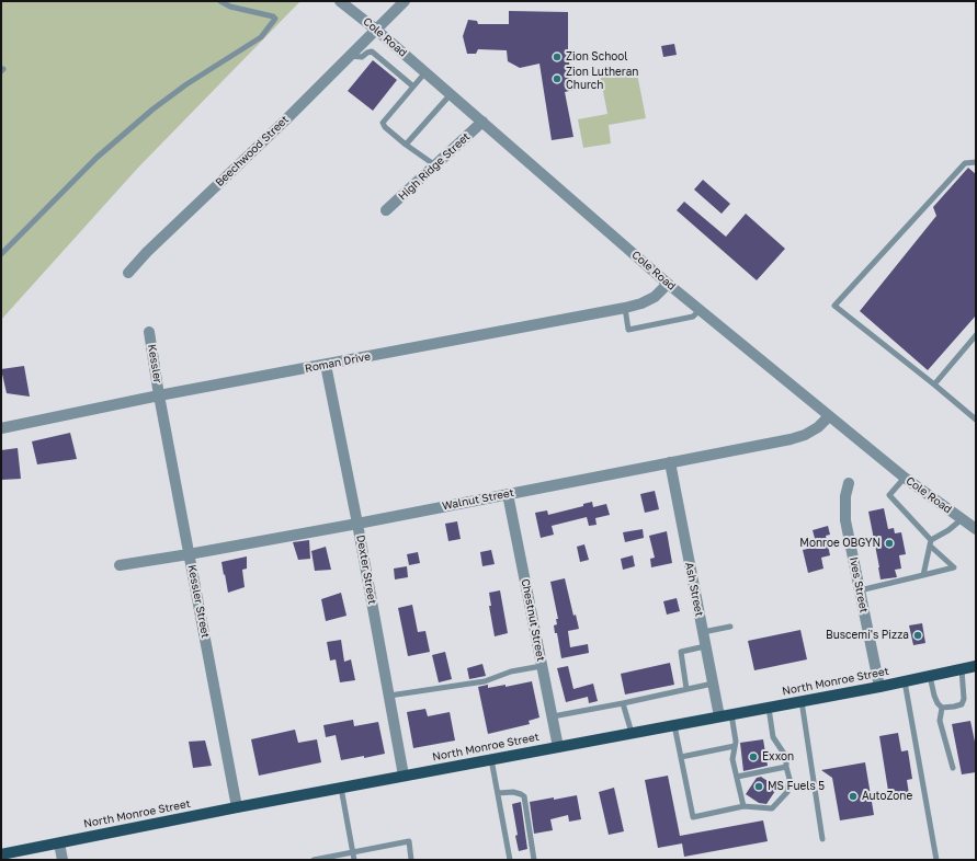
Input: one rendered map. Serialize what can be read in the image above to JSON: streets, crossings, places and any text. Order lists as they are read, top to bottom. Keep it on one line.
{"streets":{"main road":["North Monroe Street"],"street":["Cole Road","Beechwood Street","High Ridge Street","Roman Drive","Kessler","Walnut Street","Dexter Street","Ives Street","Ash Street","Kessler Street","Chestnut Street"]},"crossings":[["Cole Road","Beechwood Street"],["Cole Road","High Ridge Street"],["Cole Road","Roman Drive"],["Cole Road","Walnut Street"],["Roman Drive","Kessler"],["Roman Drive","Dexter Street"],["Roman Drive","Kessler Street"],["Kessler","Kessler Street"],["Walnut Street","Dexter Street"],["Walnut Street","Ash Street"],["Walnut Street","Kessler Street"],["Walnut Street","Chestnut Street"],["Dexter Street","North Monroe Street"],["Ives Street","North Monroe Street"],["Ash Street","North Monroe Street"],["Kessler Street","North Monroe Street"],["Chestnut Street","North Monroe Street"]],"places":["Zion School","Zion Lutheran Church","Monroe OBGYN","Buscemi's Pizza","Exxon","MS Fuels 5","AutoZone"]}
